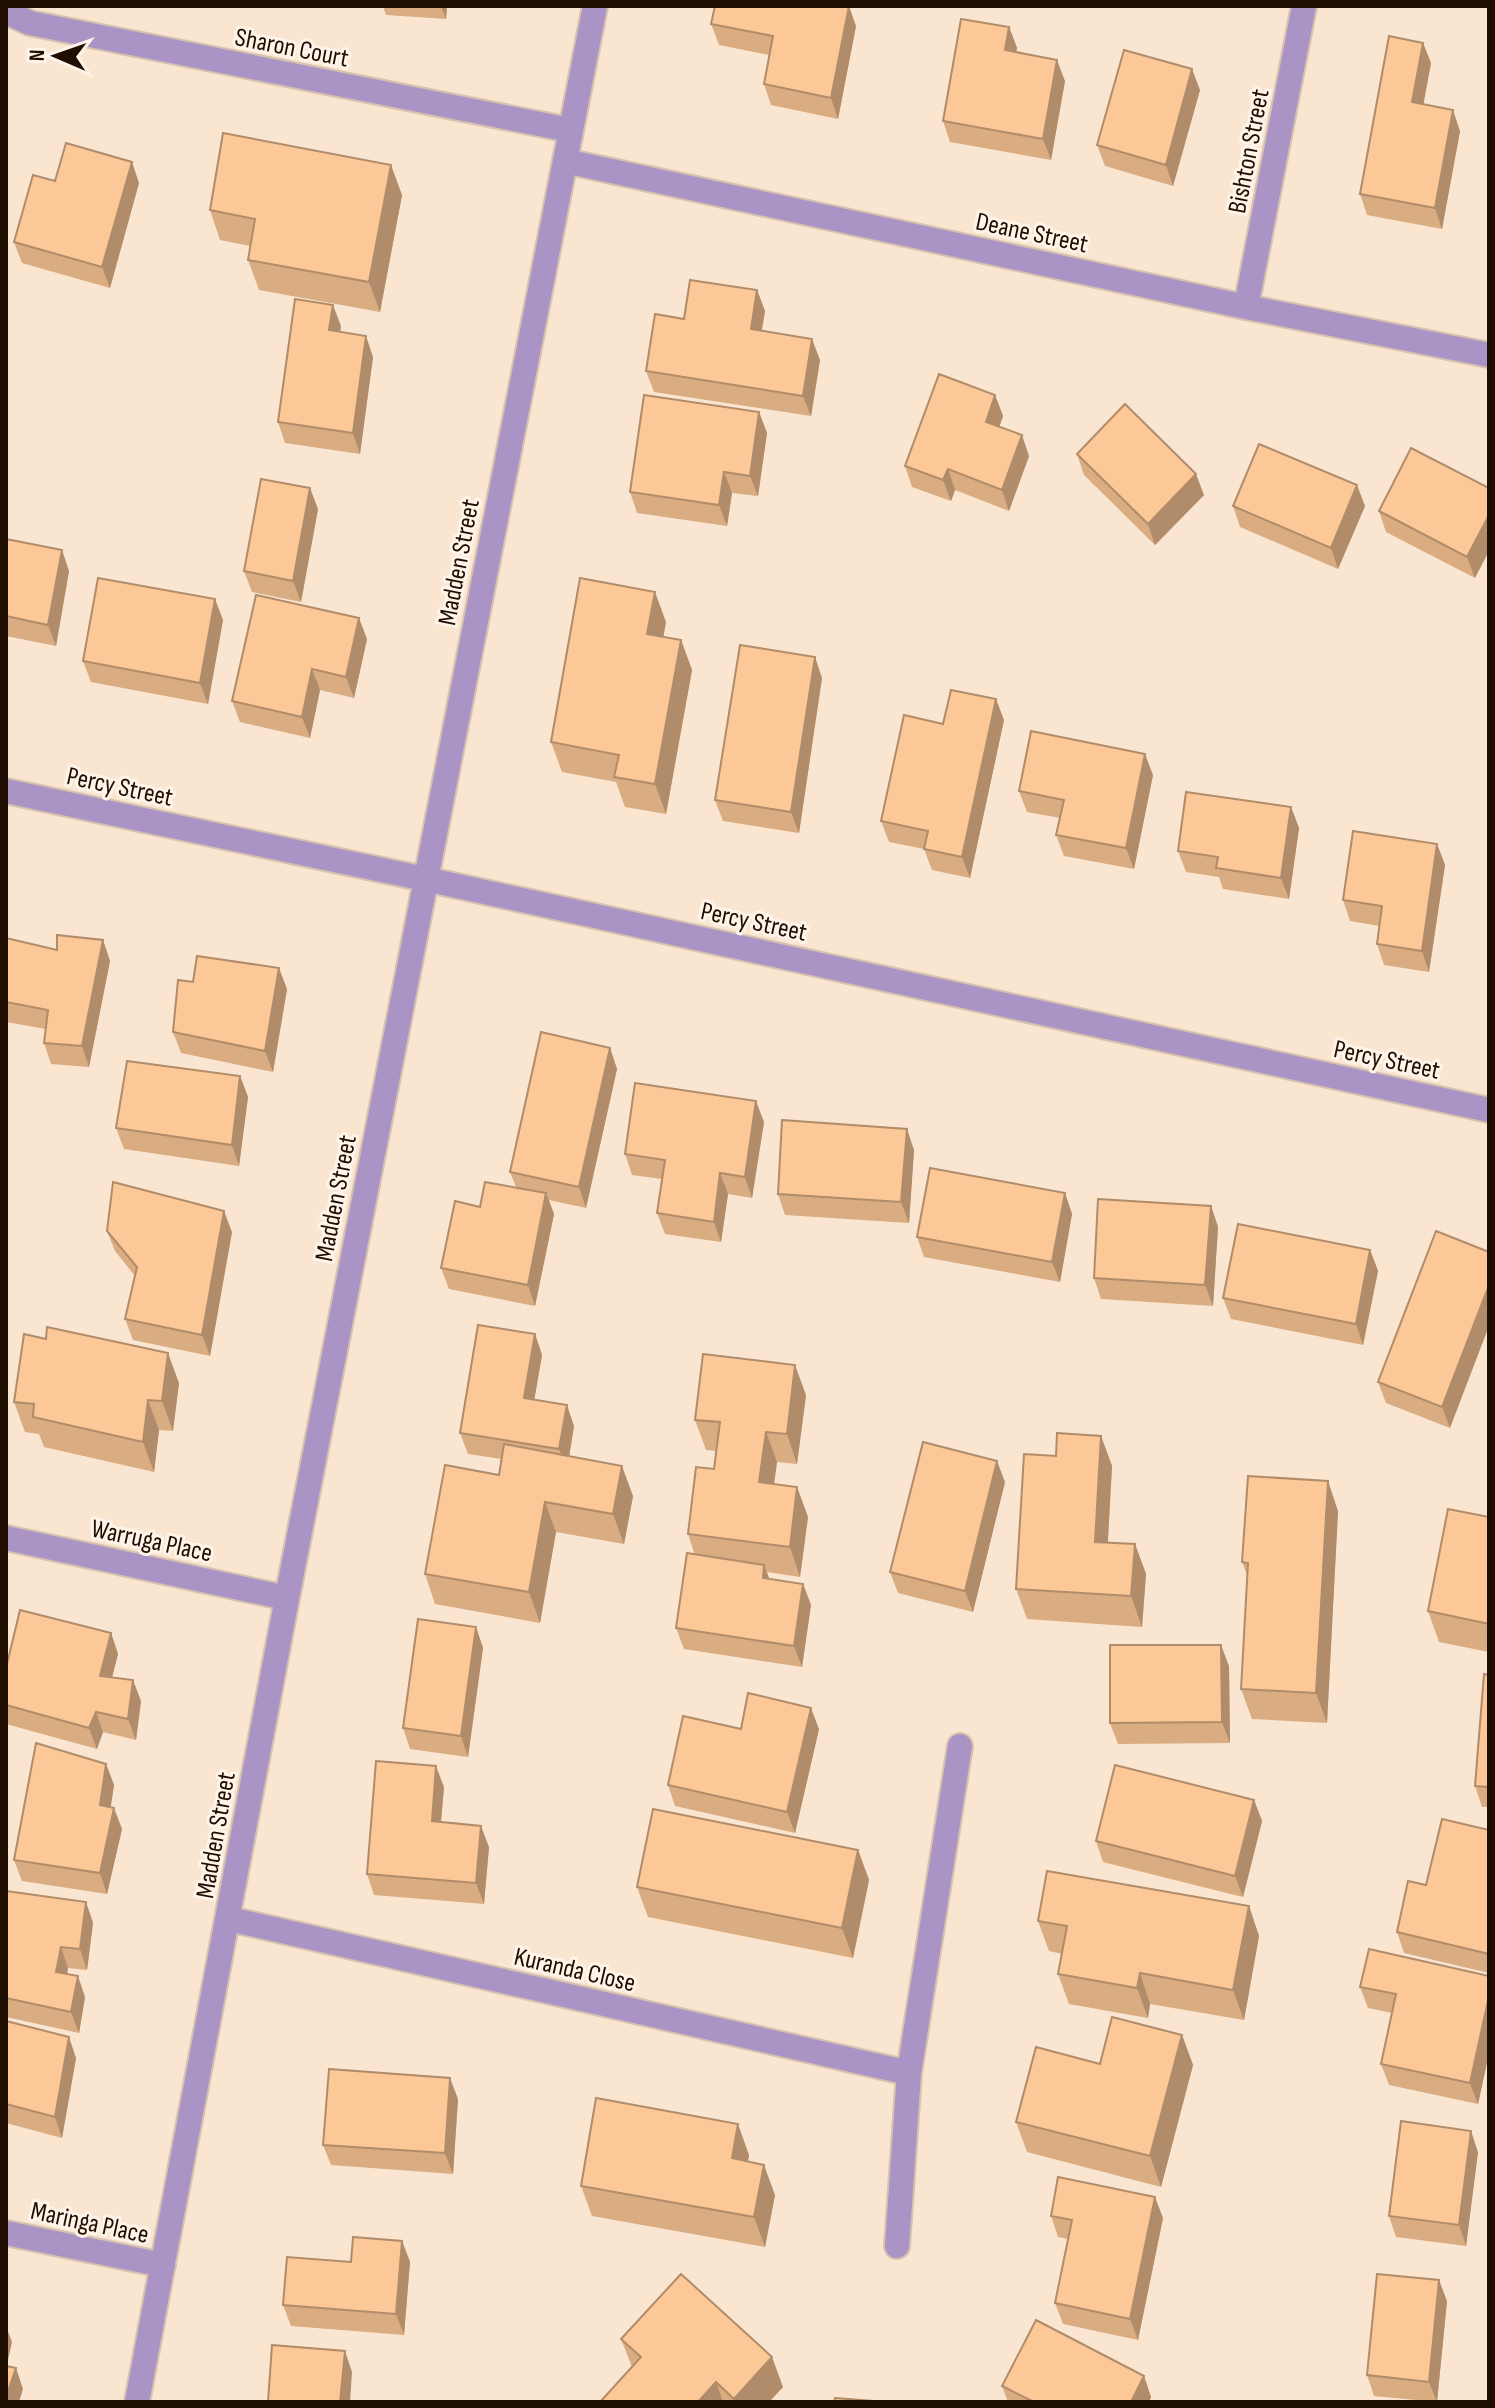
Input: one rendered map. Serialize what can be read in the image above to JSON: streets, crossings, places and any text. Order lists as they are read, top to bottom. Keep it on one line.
{"streets":{"street":["Sharon Court","Bishton Street","Deane Street","Madden Street","Percy Street","Warruga Place","Kuranda Close","Maringa Place"]},"crossings":[["Sharon Court","Madden Street"],["Bishton Street","Deane Street"],["Deane Street","Madden Street"],["Madden Street","Percy Street"],["Madden Street","Warruga Place"],["Madden Street","Kuranda Close"],["Madden Street","Maringa Place"]],"north":"left"}
